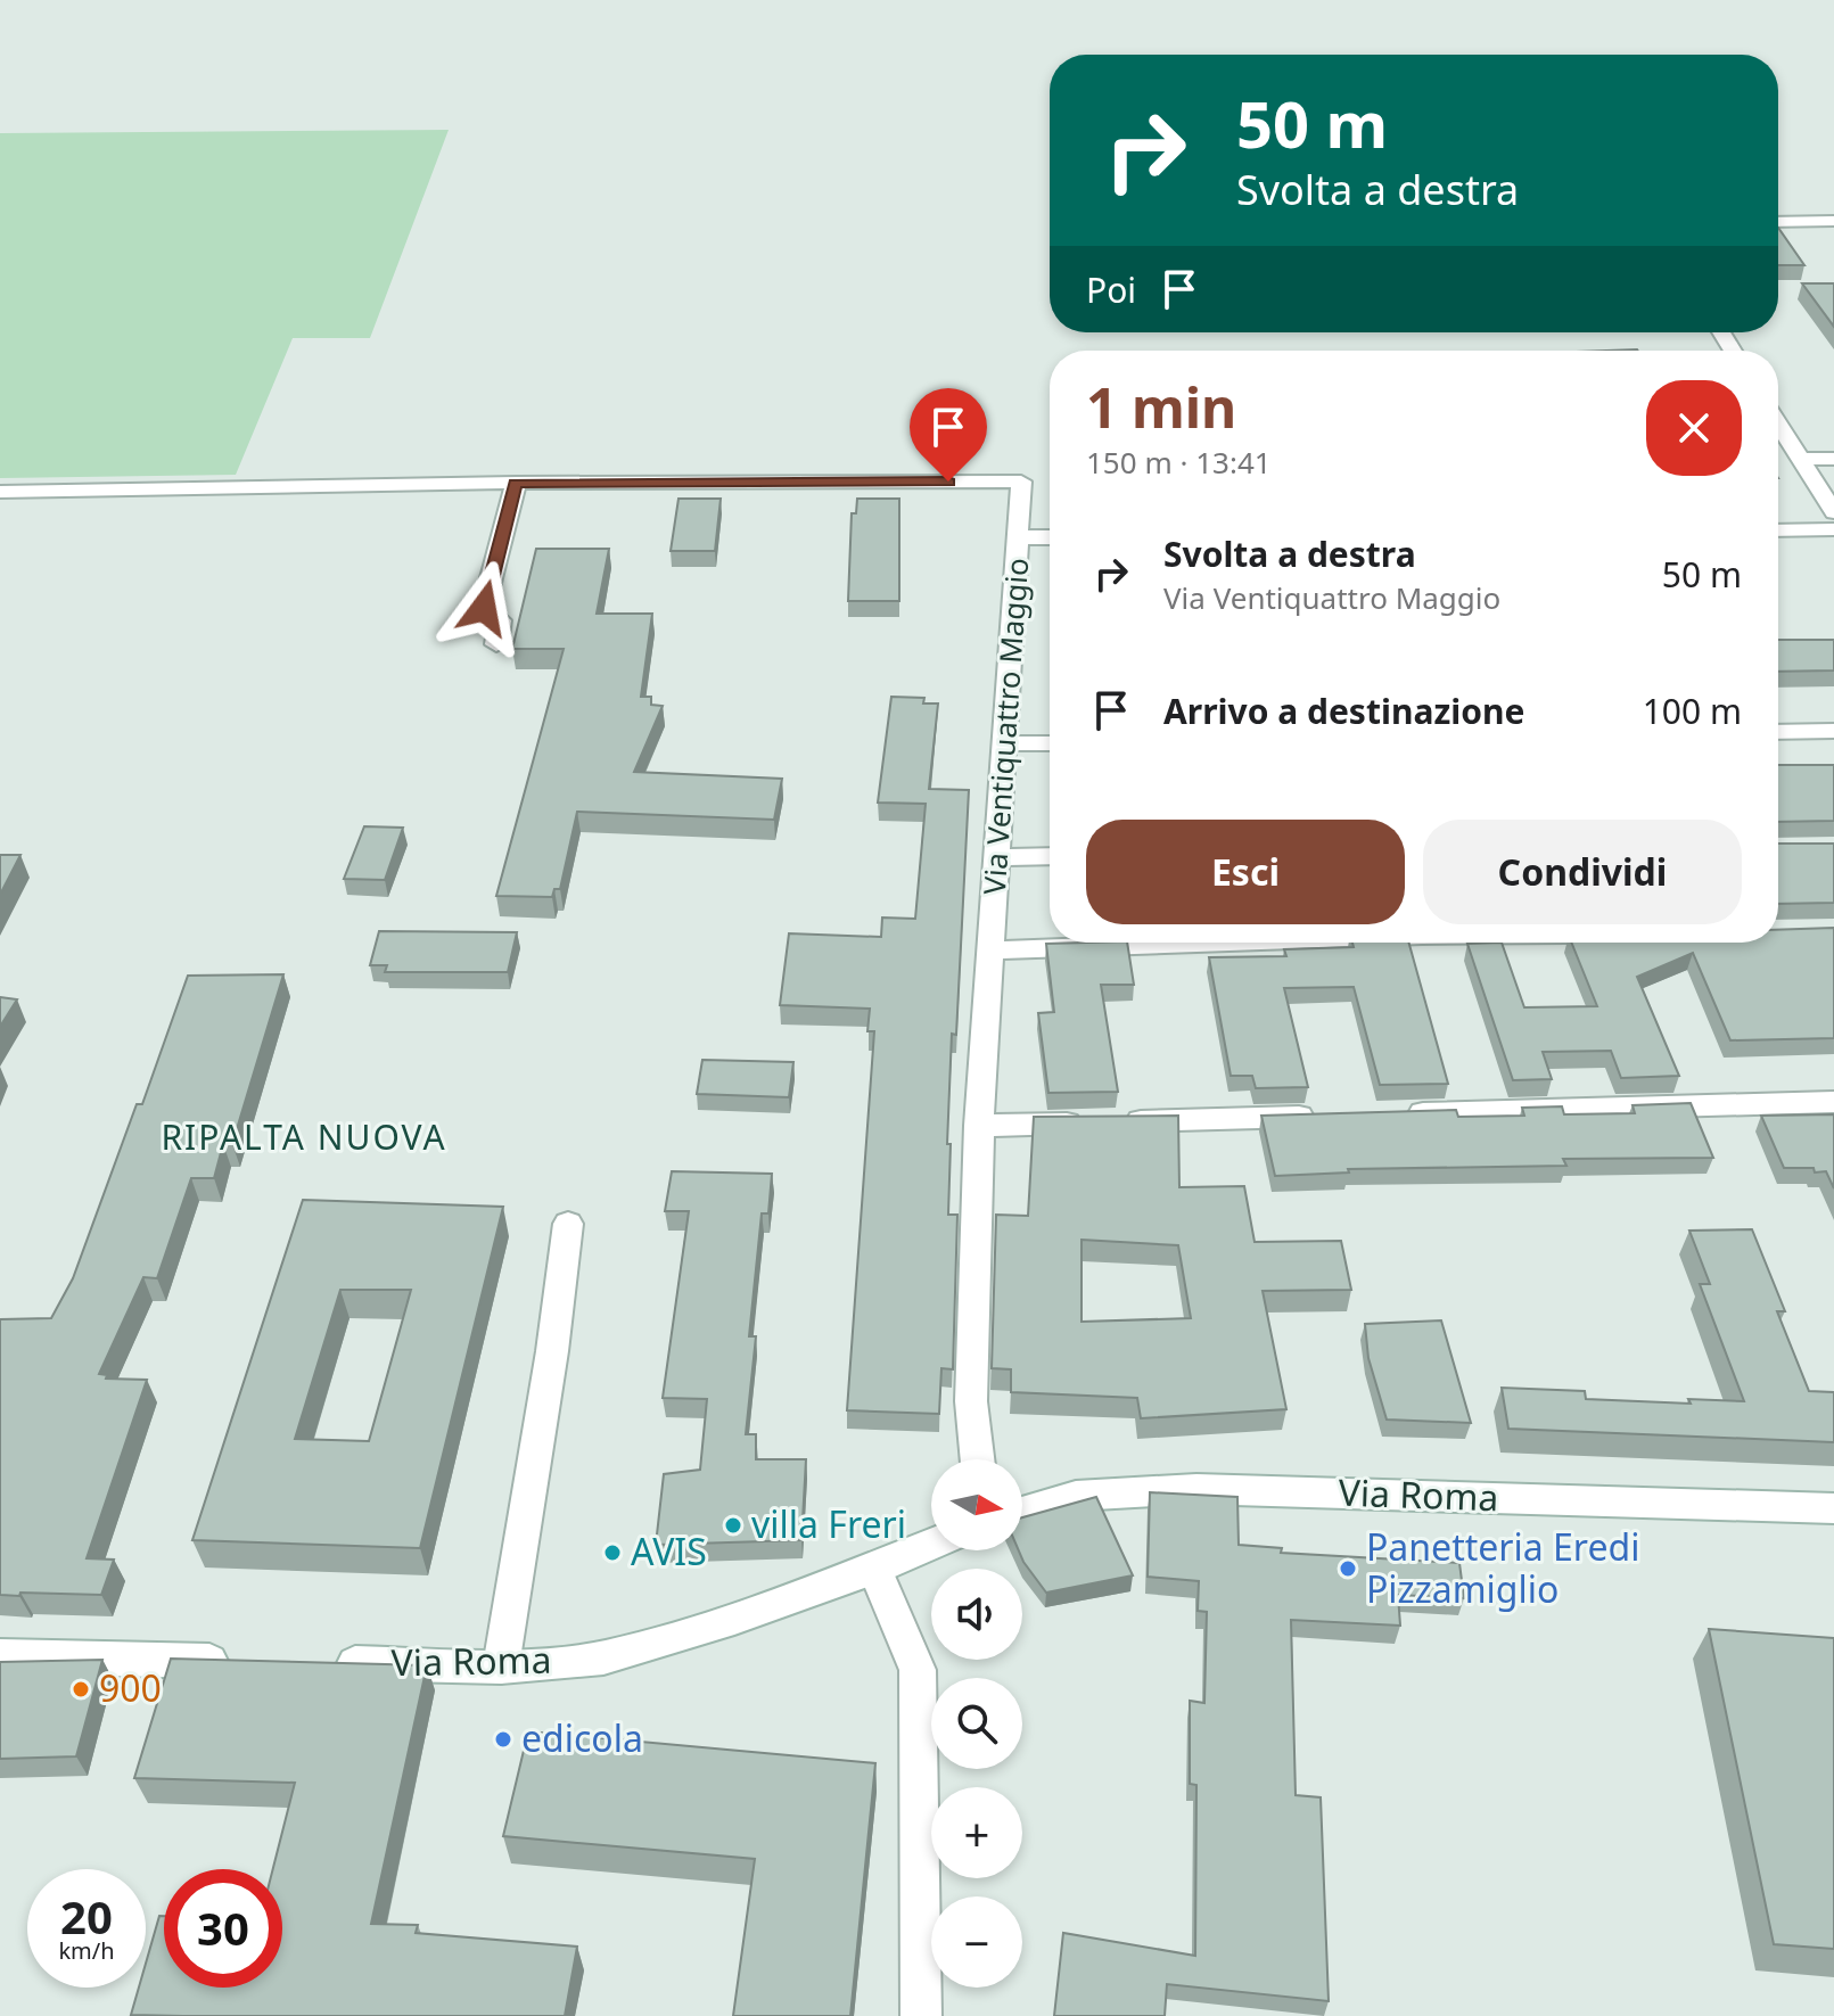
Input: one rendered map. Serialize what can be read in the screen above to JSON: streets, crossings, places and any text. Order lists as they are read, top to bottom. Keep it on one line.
{"streets":{"street":["Via Ventiquattro Maggio","Via Roma"]},"districts":["RIPALTA NUOVA"],"places":["villa Freri","AVIS","Panetteria Eredi Pizzamiglio","900","edicola"],"north":"right","page":{"turn":["50 m","Svolta a destra"],"then":"Poi","heading":["1 min","150 m · 13:41"],"list":[{"name":"Svolta a destra","note":"Via Ventiquattro Maggio","value":"50 m"},{"name":"Arrivo a destinazione","value":"100 m"}],"buttons":["Esci","Condividi"],"map_buttons":["+","−"],"speed":"20 km/h","limit":"30"}}
